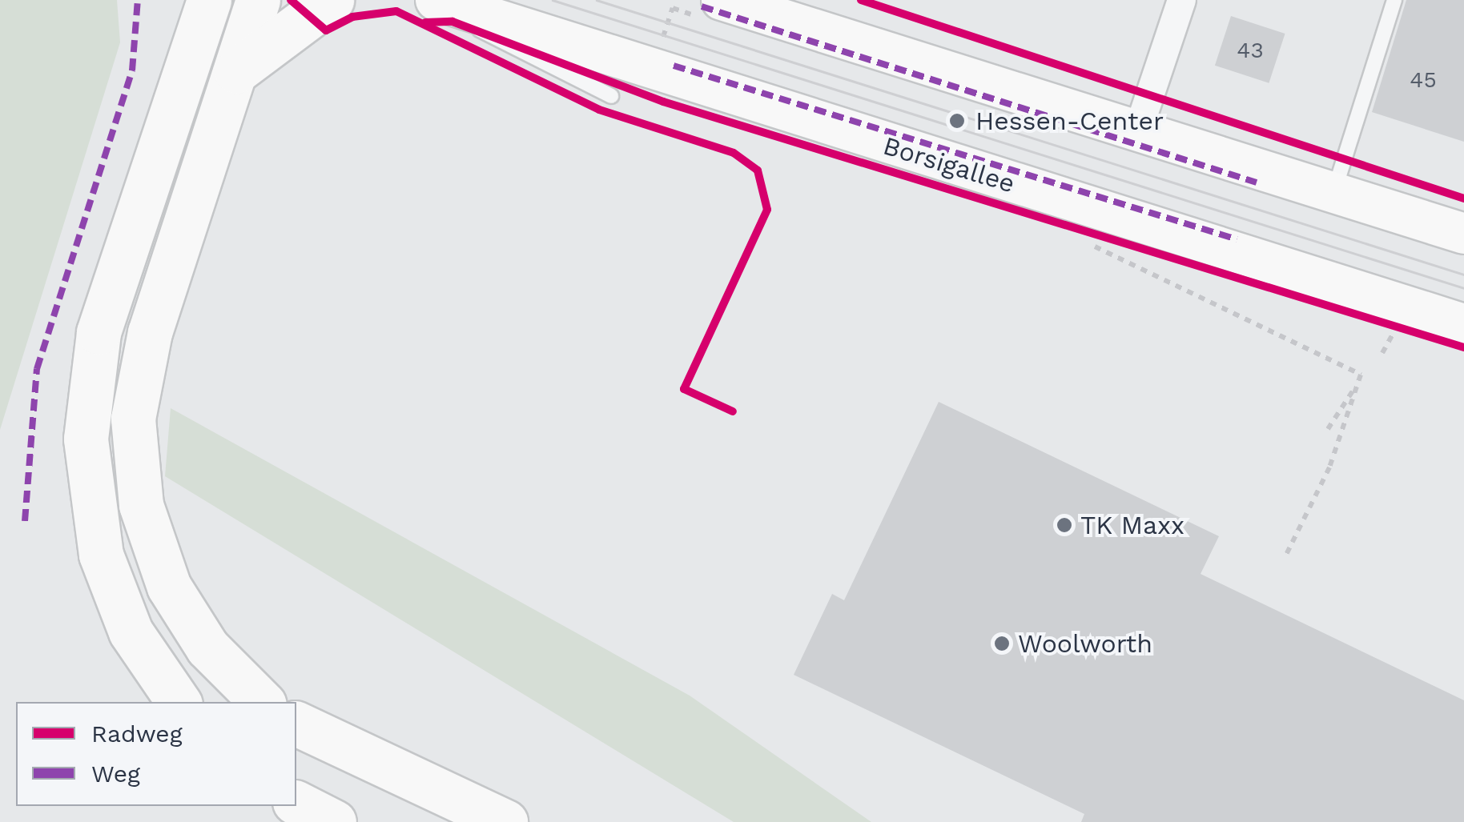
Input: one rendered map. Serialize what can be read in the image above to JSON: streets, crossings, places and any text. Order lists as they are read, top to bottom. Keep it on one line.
{"streets":{"main road":["Borsigallee"]},"places":["Hessen-Center","TK Maxx","Woolworth"],"house_numbers":["43","45"],"legend":["Radweg","Weg"]}
